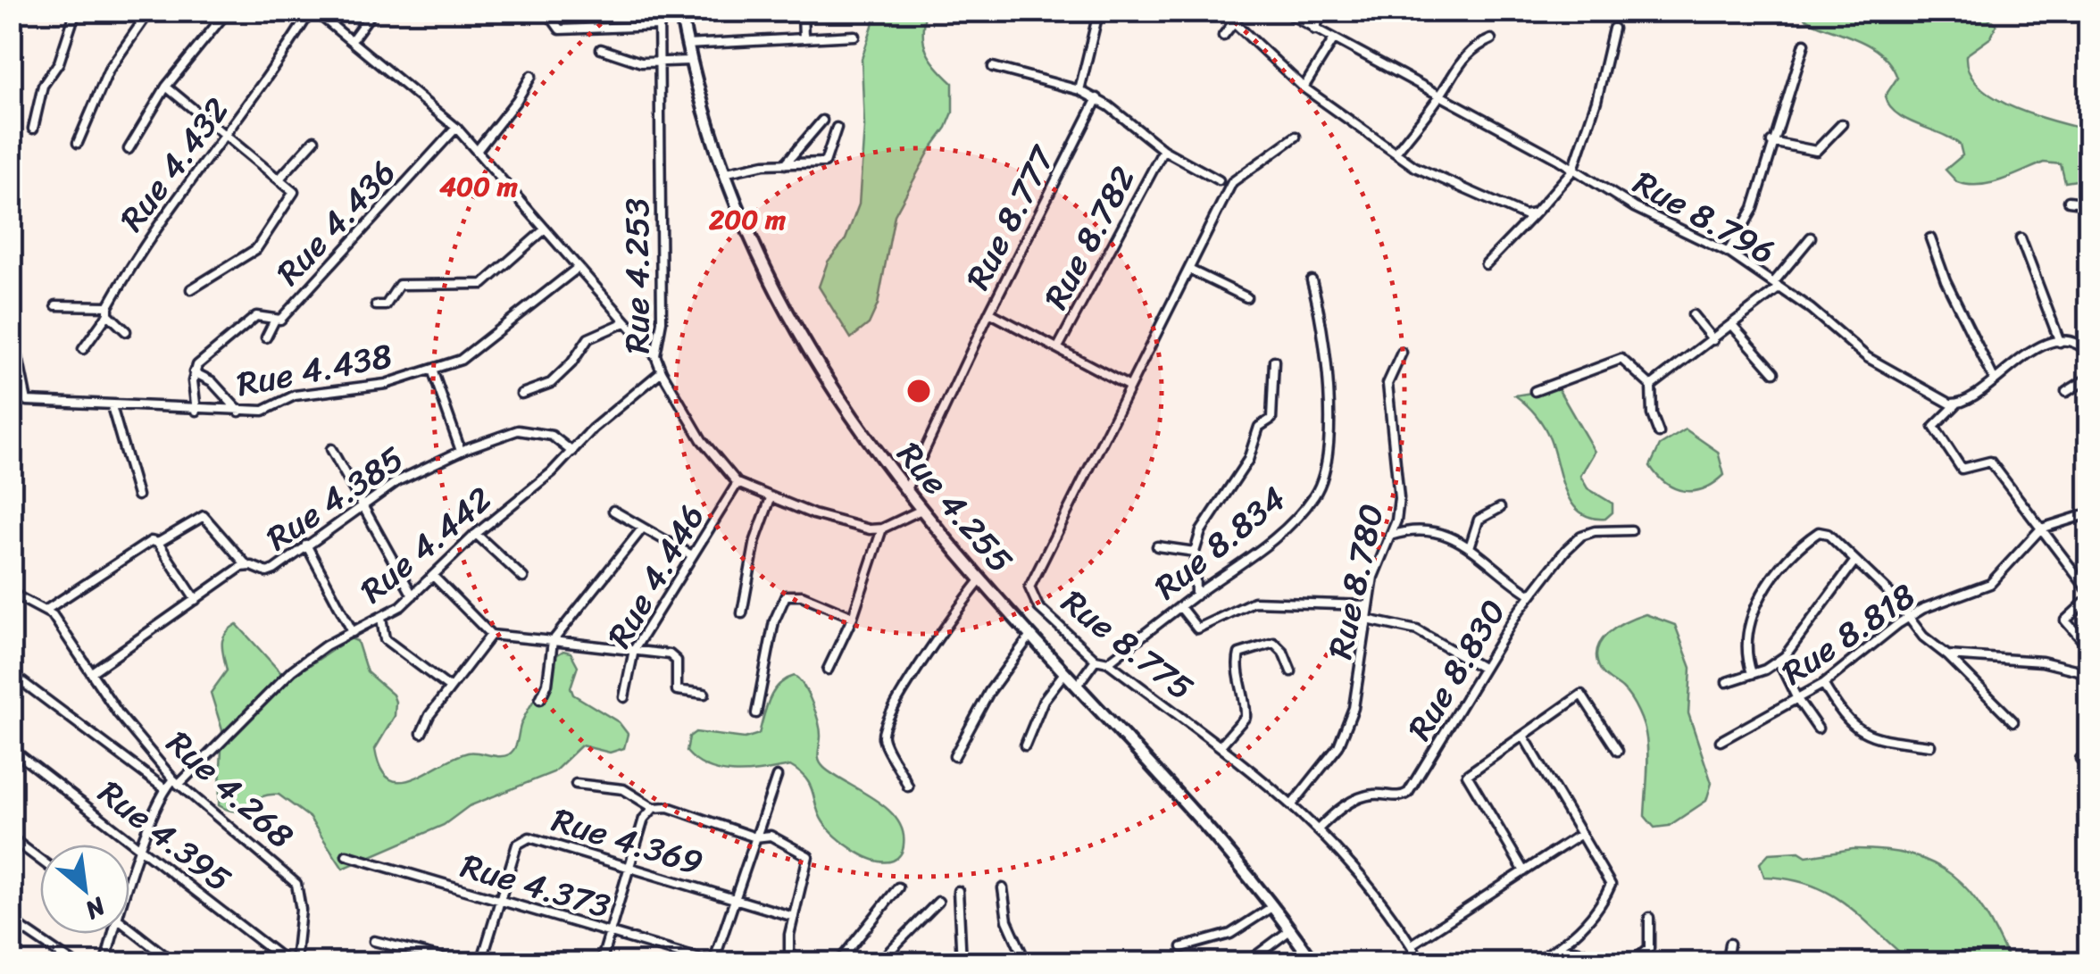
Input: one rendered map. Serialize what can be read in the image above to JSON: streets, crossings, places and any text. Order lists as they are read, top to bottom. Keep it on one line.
{"streets":{"highway":["Rue 4.255"],"street":["Rue 4.432","Rue 8.796","Rue 8.777","Rue 4.436","Rue 8.782","Rue 4.253","Rue 4.438","Rue 4.385","Rue 8.834","Rue 4.442","Rue 4.446","Rue 8.780","Rue 8.818","Rue 8.775","Rue 8.830","Rue 4.268","Rue 4.395","Rue 4.369","Rue 4.373"]},"crossings":[["Rue 8.777","Rue 8.782"],["Rue 8.777","Rue 8.775"],["Rue 4.253","Rue 4.442"],["Rue 4.253","Rue 4.446"],["Rue 4.385","Rue 4.442"],["Rue 4.385","Rue 4.268"],["Rue 8.834","Rue 8.775"],["Rue 4.442","Rue 4.268"],["Rue 8.780","Rue 8.775"],["Rue 8.775","Rue 8.830"],["Rue 4.369","Rue 4.373"]],"north":"bottom right","rings":["400 m","200 m"]}
